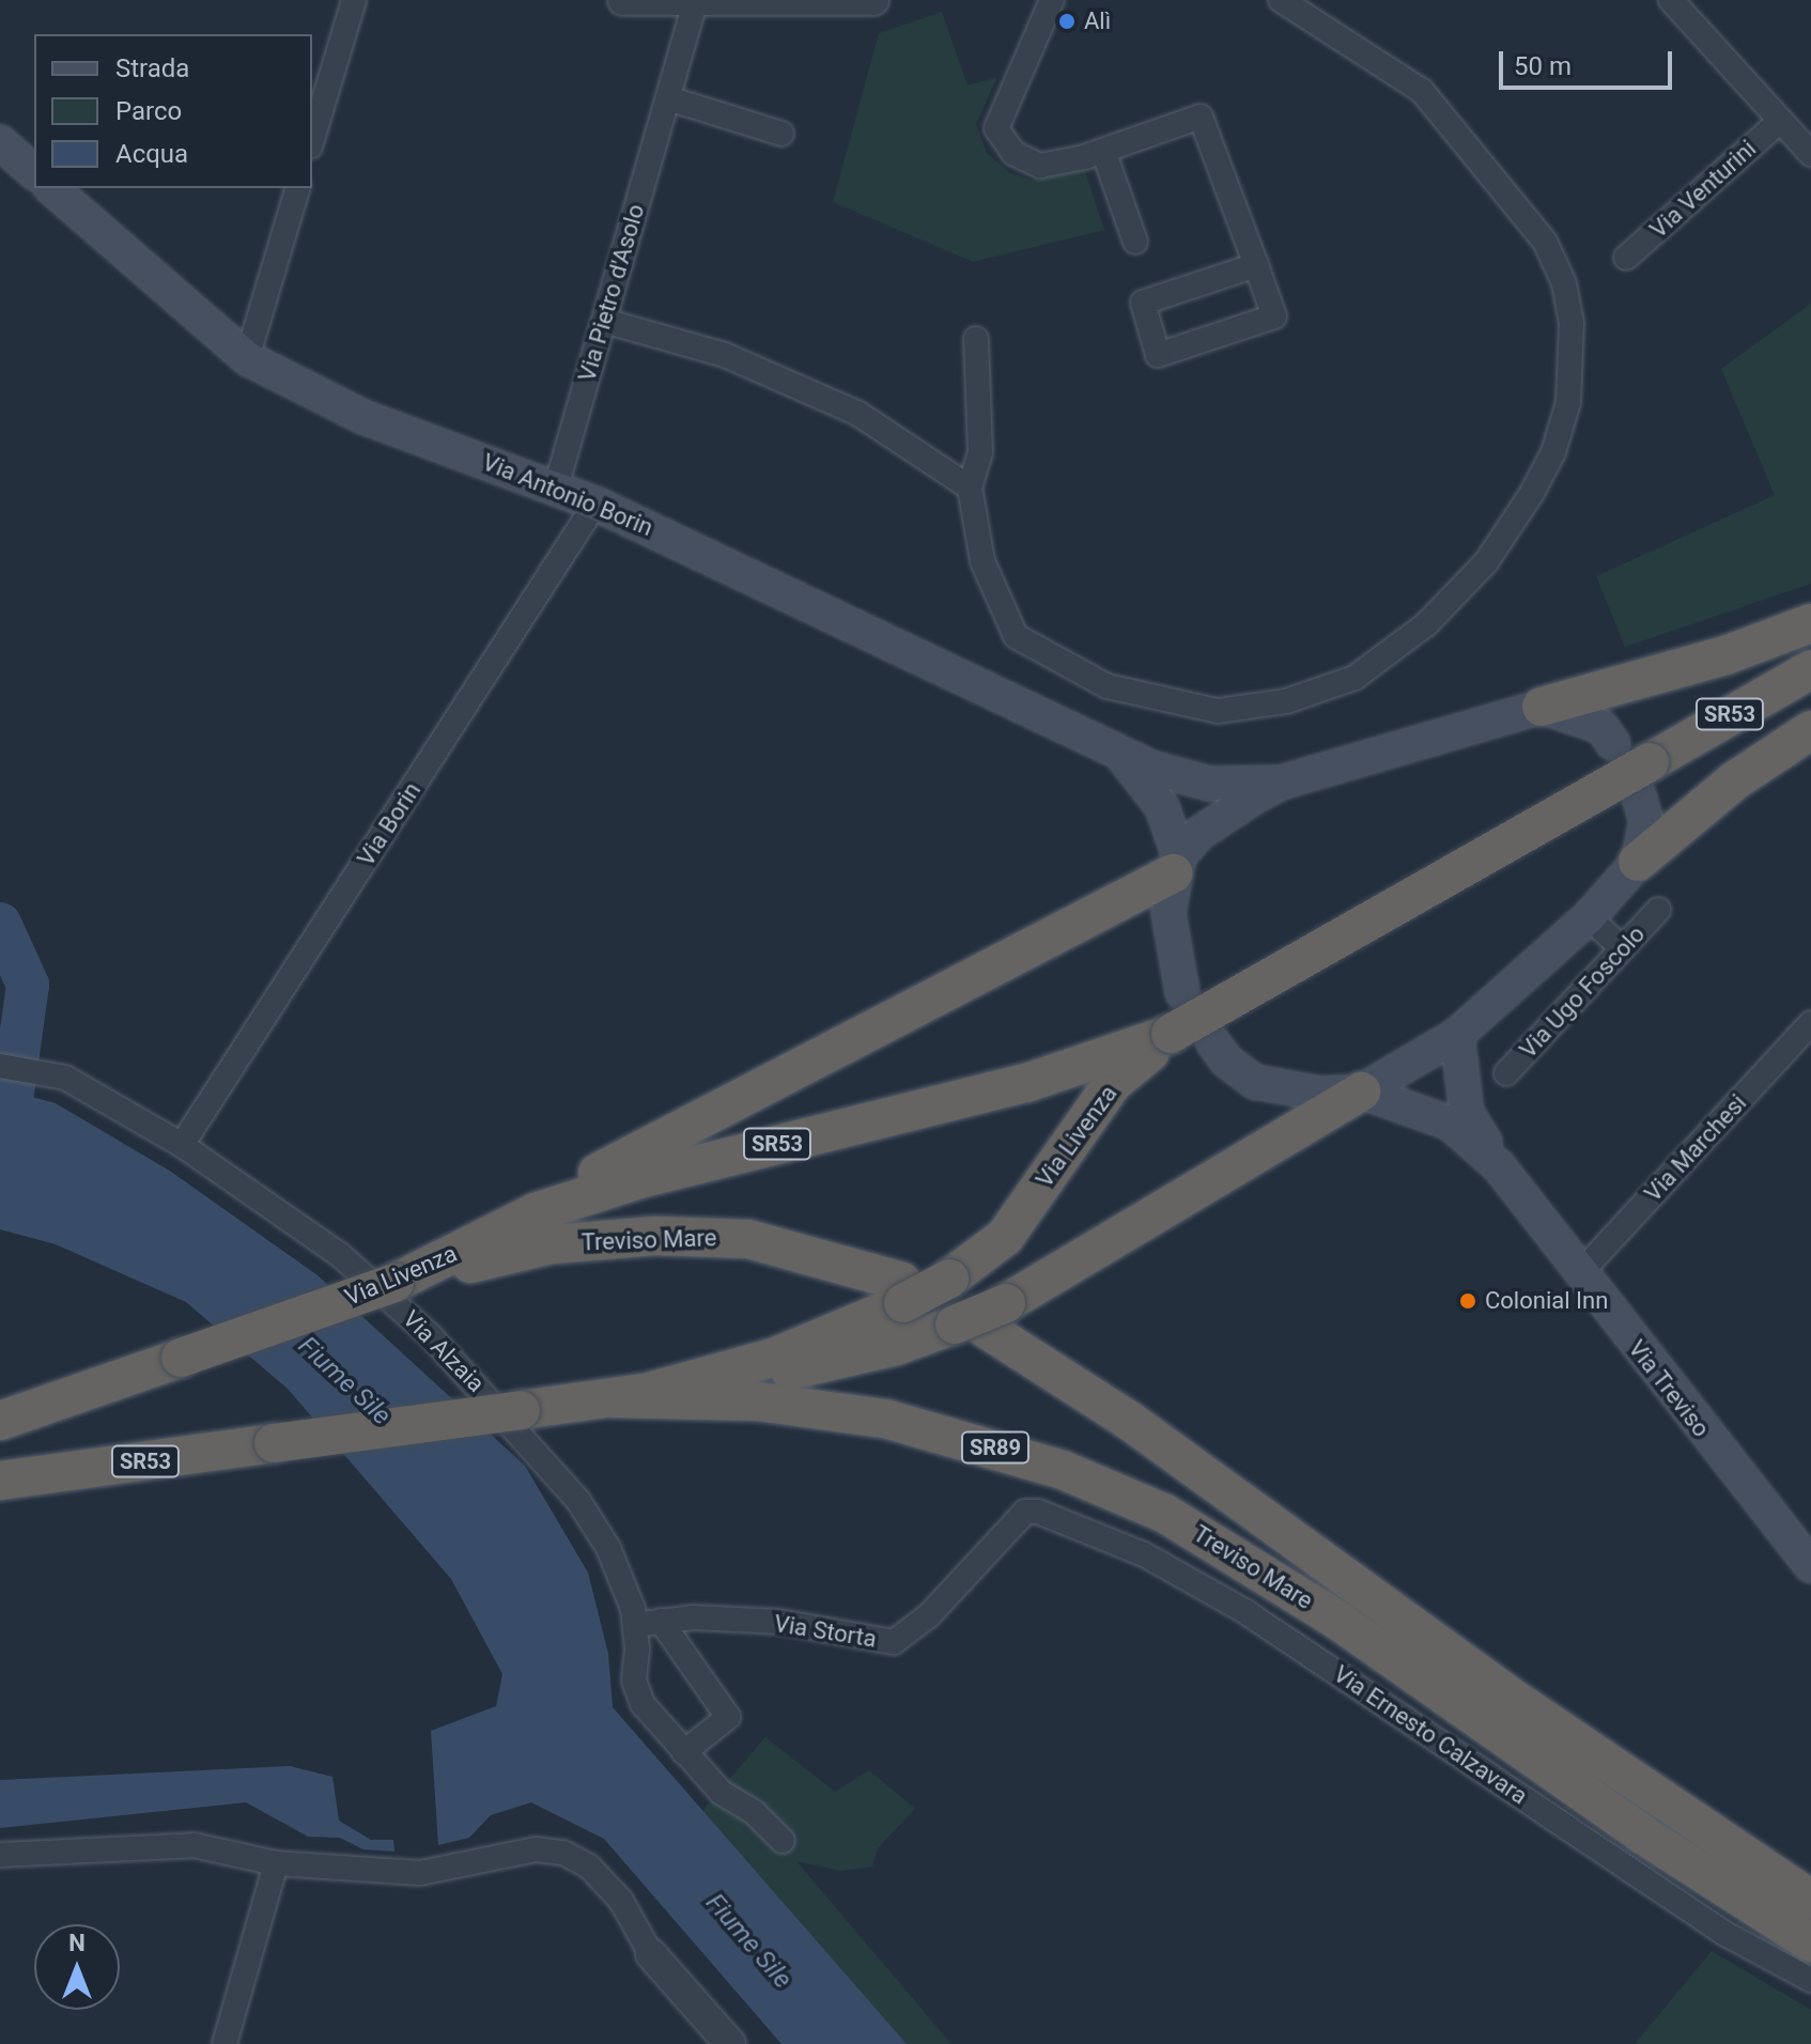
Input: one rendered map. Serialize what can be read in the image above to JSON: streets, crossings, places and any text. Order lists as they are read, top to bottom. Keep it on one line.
{"streets":{"highway":["SR53","Via Livenza","Treviso Mare","SR89"],"main road":["Via Antonio Borin","Via Treviso"],"street":["Via Venturini","Via Pietro d'Asolo","Via Borin","Via Ugo Foscolo","Via Marchesi","Via Alzaia","Via Storta","Via Ernesto Calzavara"]},"crossings":[["Via Pietro d'Asolo","Via Antonio Borin"],["Via Antonio Borin","Via Borin"],["SR53","Via Livenza"],["Via Borin","Via Alzaia"],["Via Livenza","Treviso Mare"],["Via Marchesi","Via Treviso"],["Via Alzaia","Via Storta"],["Via Storta","Via Ernesto Calzavara"]],"water":["Fiume Sile"],"places":["Alì","Colonial Inn"],"legend":["Strada","Parco","Acqua"],"scale_bar":"50 m","north":"top"}
